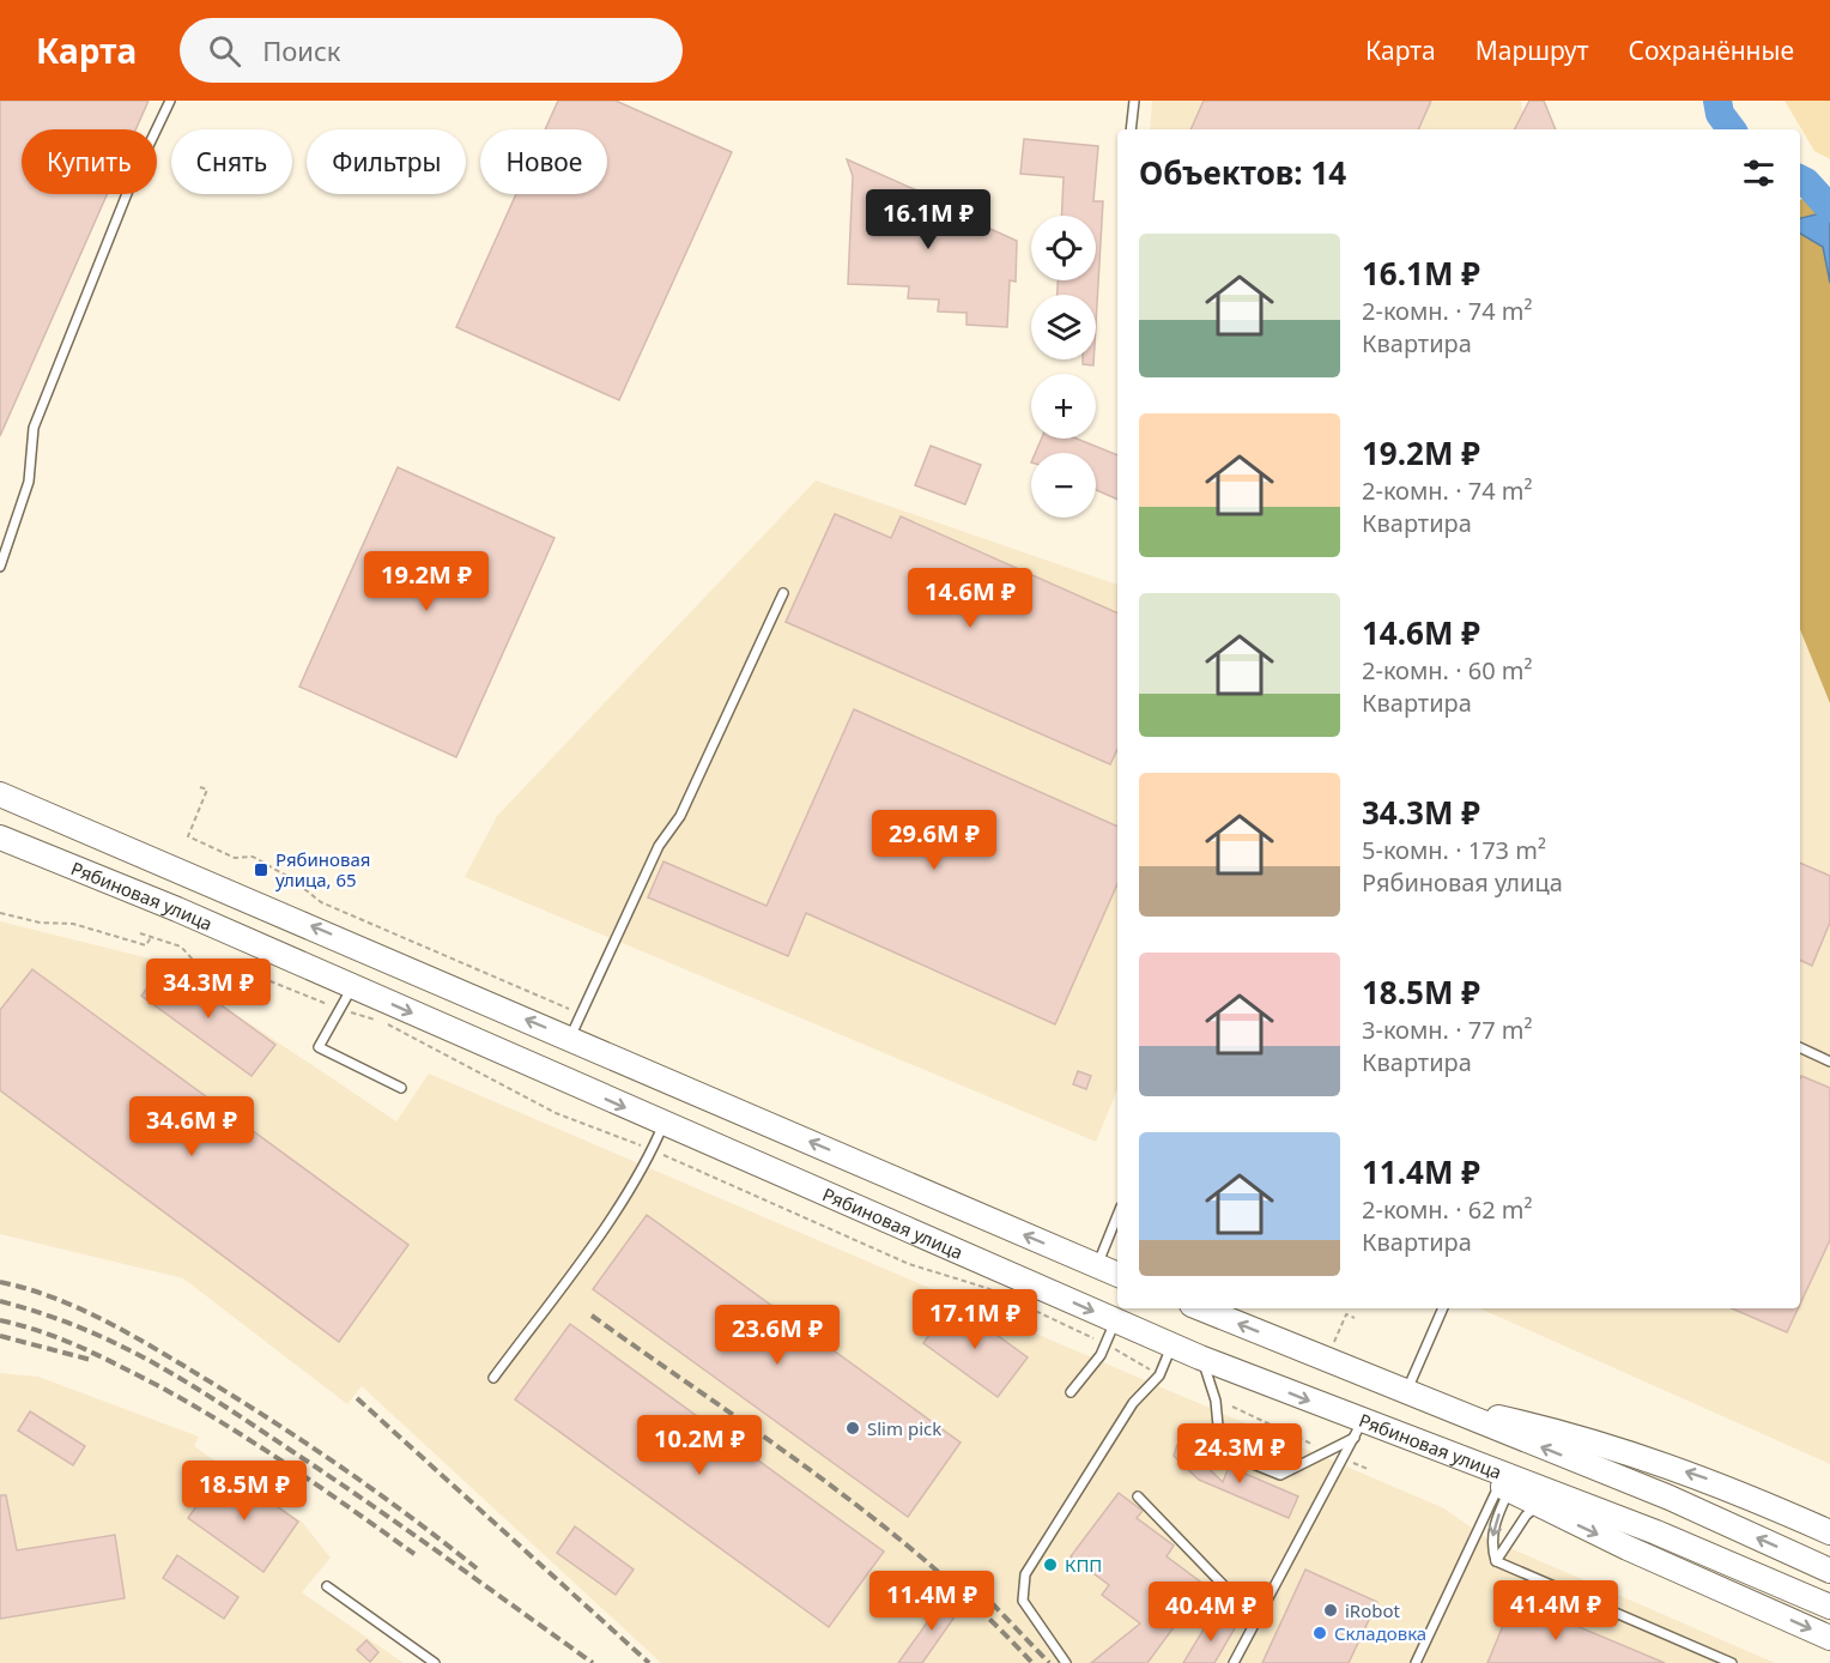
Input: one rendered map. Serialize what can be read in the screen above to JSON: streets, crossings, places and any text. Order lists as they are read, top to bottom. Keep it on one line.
{"streets":{"main road":["Рябиновая улица"]},"places":{"transit":["Рябиновая улица, 65"],"other":["Slim pick","КПП","iRobot","Складовка"]},"page":{"header":"Карта","search":"Поиск","nav":["Карта","Маршрут","Сохранённые"],"chip":["Купить","Снять","Фильтры","Новое"],"heading":"Объектов: 14","price":["16.1M ₽","19.2M ₽","14.6M ₽","29.6M ₽","34.3M ₽","34.6M ₽","17.1M ₽","23.6M ₽","10.2M ₽","24.3M ₽","18.5M ₽","11.4M ₽","41.4M ₽","40.4M ₽"],"map_buttons":["+","−"],"list":[{"name":"16.1M ₽","note":"2-комн. · 74 m² · Квартира"},{"name":"19.2M ₽","note":"2-комн. · 74 m² · Квартира"},{"name":"14.6M ₽","note":"2-комн. · 60 m² · Квартира"},{"name":"34.3M ₽","note":"5-комн. · 173 m² · Рябиновая улица"},{"name":"18.5M ₽","note":"3-комн. · 77 m² · Квартира"},{"name":"11.4M ₽","note":"2-комн. · 62 m² · Квартира"}]}}
